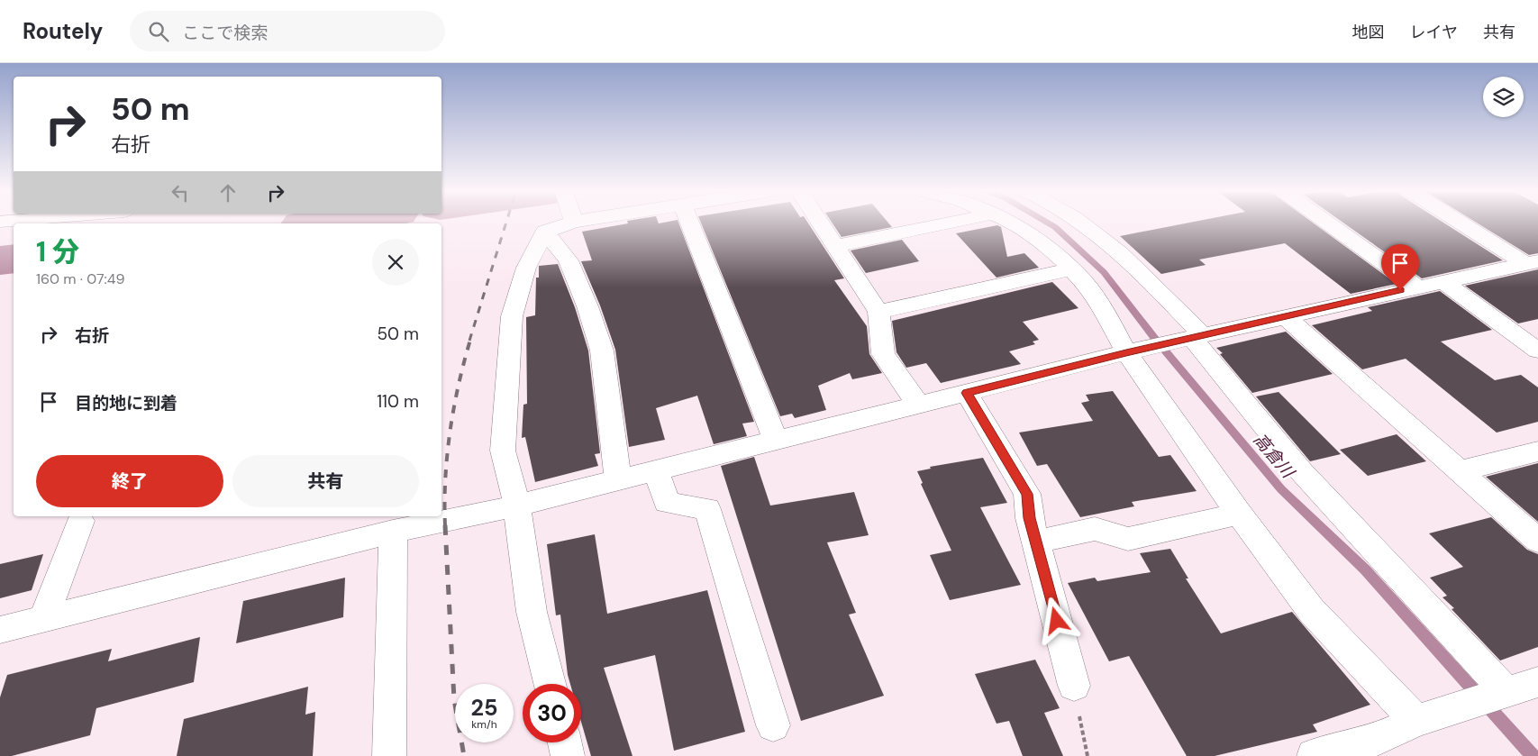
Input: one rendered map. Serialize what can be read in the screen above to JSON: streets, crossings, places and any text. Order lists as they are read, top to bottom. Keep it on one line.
{"water":["高倉川"],"page":{"header":"Routely","search":"ここで検索","nav":["地図","レイヤ","共有"],"turn":["50 m","右折"],"heading":["1 分","160 m · 07:49"],"list":[{"name":"右折","value":"50 m"},{"name":"目的地に到着","value":"110 m"}],"buttons":["終了","共有"],"speed":"25 km/h","limit":"30"}}
